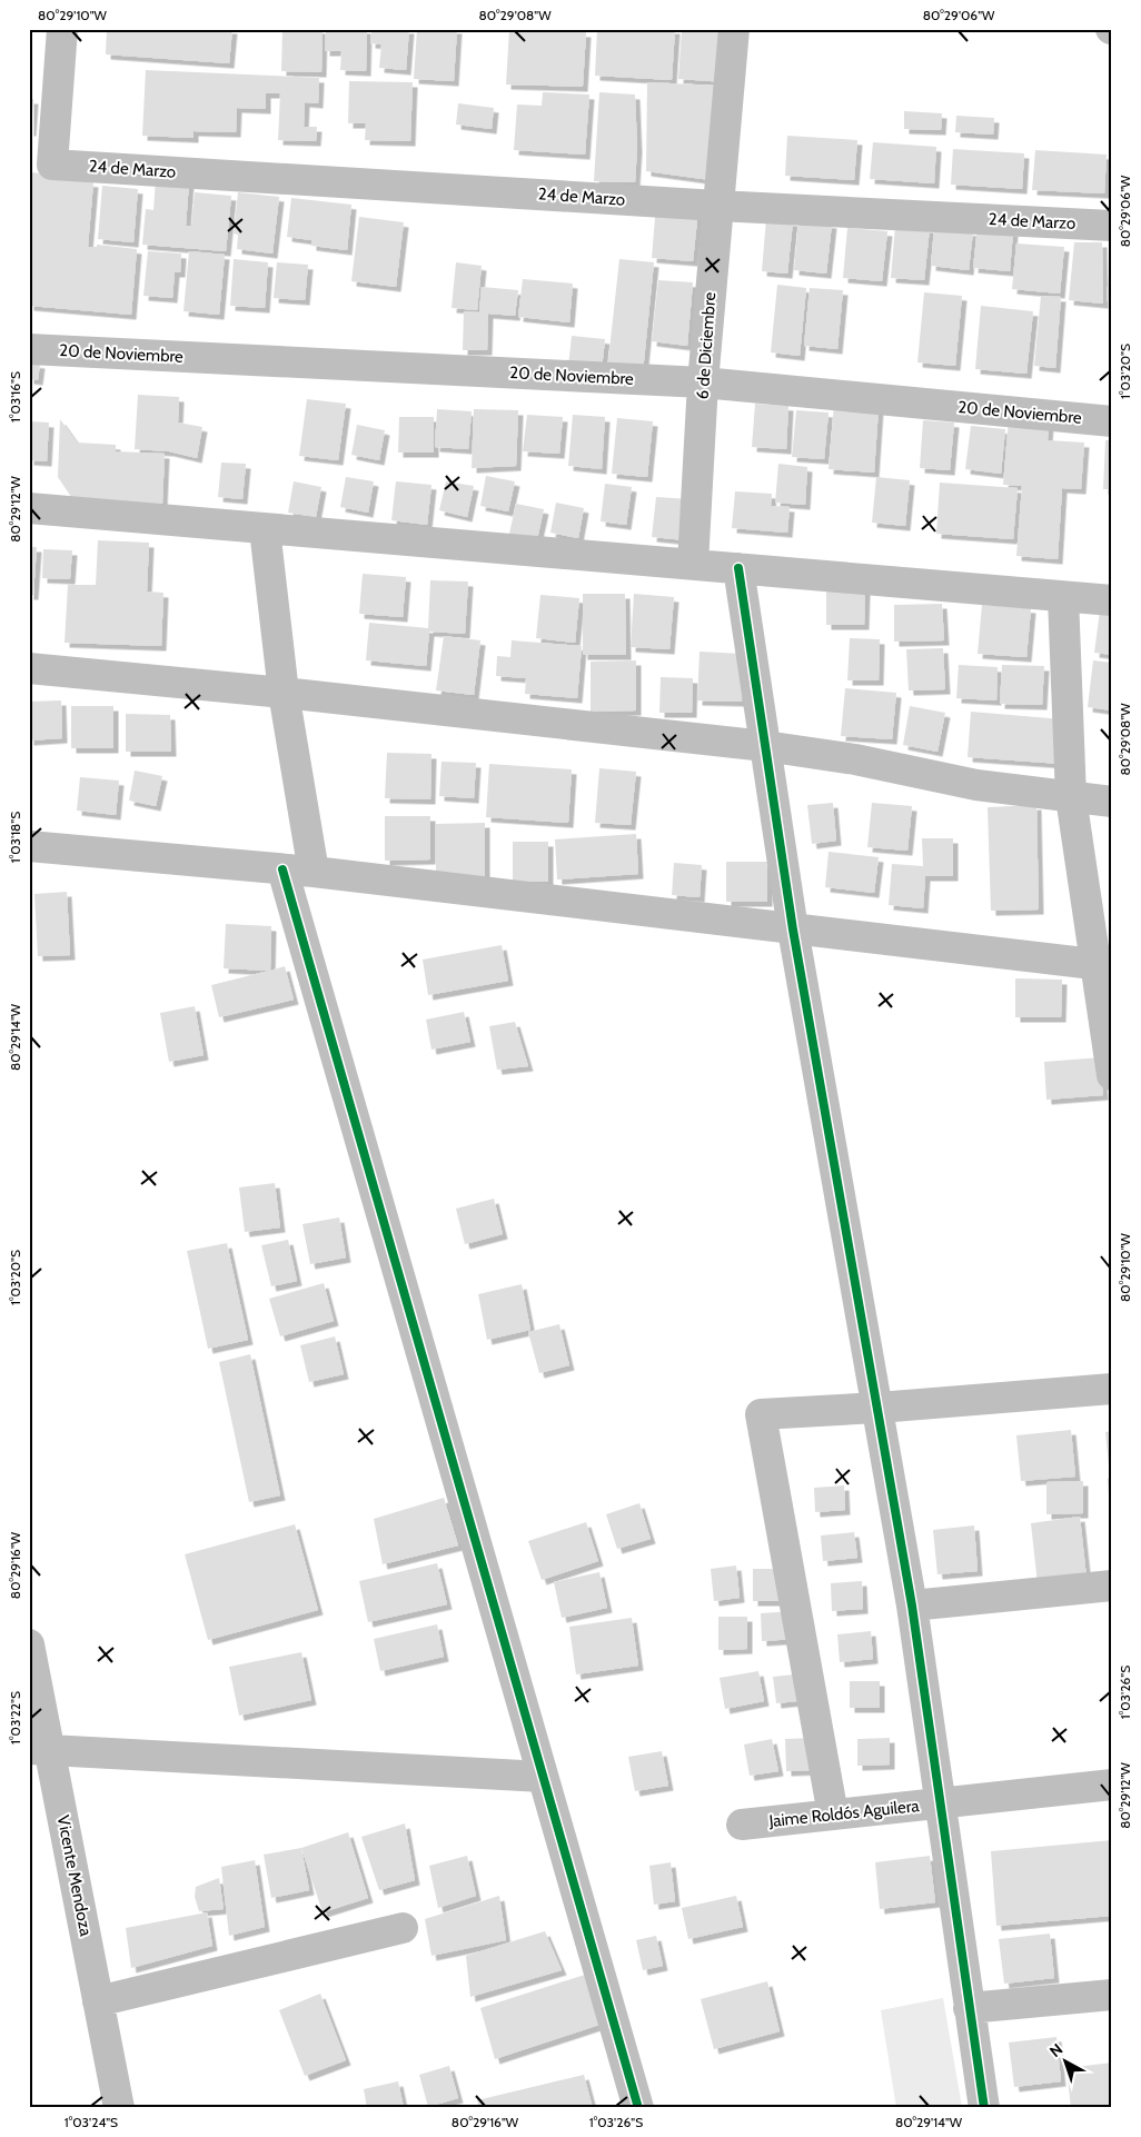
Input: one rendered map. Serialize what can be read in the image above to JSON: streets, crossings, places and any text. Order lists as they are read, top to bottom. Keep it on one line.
{"streets":{"street":["24 de Marzo","6 de Diciembre","20 de Noviembre","Jaime Roldós Aguilera","Vicente Mendoza"]},"crossings":[["24 de Marzo","6 de Diciembre"],["6 de Diciembre","20 de Noviembre"]],"north":"top left","coordinates":["80°29'10\"W","80°29'08\"W","80°29'06\"W","1°03'20\"S","1°03'16\"S","80°29'12\"W","1°03'18\"S","80°29'14\"W","80°29'16\"W","1°03'26\"S","1°03'22\"S","1°03'24\"S"]}
